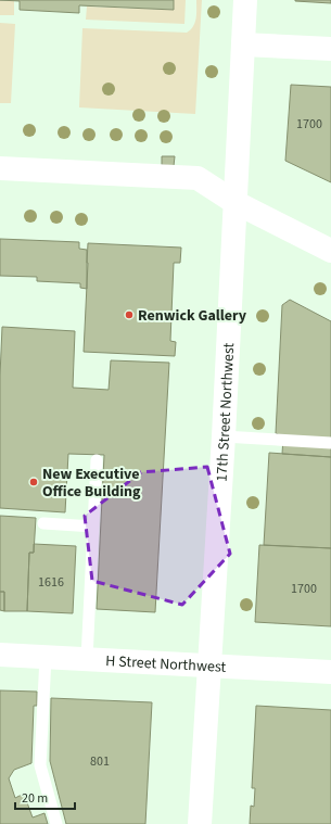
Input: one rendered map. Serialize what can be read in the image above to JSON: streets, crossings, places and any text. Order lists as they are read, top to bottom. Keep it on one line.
{"streets":{"main road":["17th Street Northwest","H Street Northwest"]},"crossings":[["17th Street Northwest","H Street Northwest"]],"places":["Renwick Gallery","New Executive Office Building"],"house_numbers":["1700","1616","1700","801"],"scale_bar":"20 m"}
